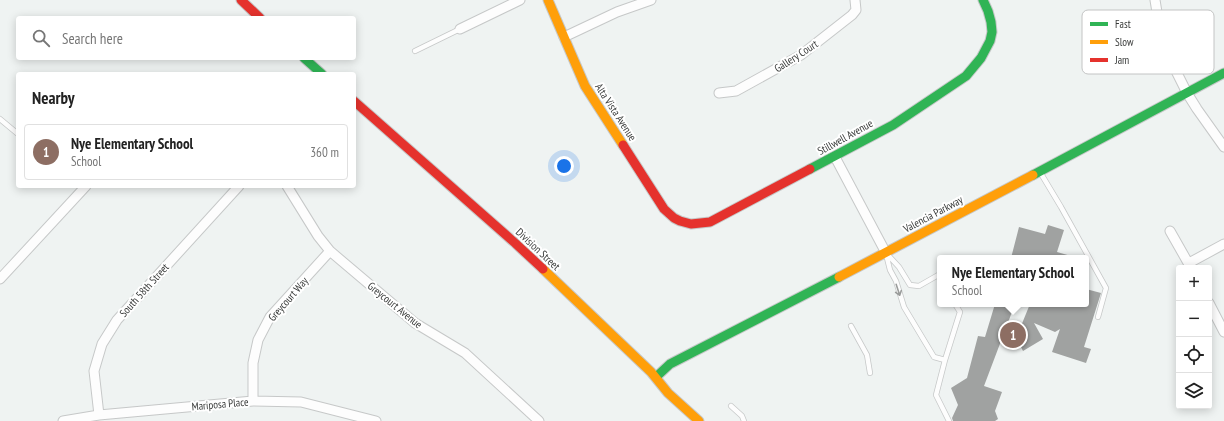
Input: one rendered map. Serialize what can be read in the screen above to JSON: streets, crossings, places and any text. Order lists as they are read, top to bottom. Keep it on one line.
{"streets":{"main road":["Alta Vista Avenue","Stillwell Avenue","Valencia Parkway","Division Street"],"street":["Gallery Court","South 58th Street","Greycourt Way","Greycourt Avenue","Mariposa Place"]},"crossings":[["Alta Vista Avenue","Stillwell Avenue"],["Valencia Parkway","Division Street"],["South 58th Street","Mariposa Place"],["Greycourt Way","Greycourt Avenue"],["Greycourt Way","Mariposa Place"]],"legend":["Fast","Slow","Jam"],"page":{"search":"Search here","heading":"Nearby","list":[{"mark":"1","name":"Nye Elementary School","note":"School","value":"360 m"}],"popup":["Nye Elementary School","School"],"map_buttons":["+","−"],"pins":"1"}}
